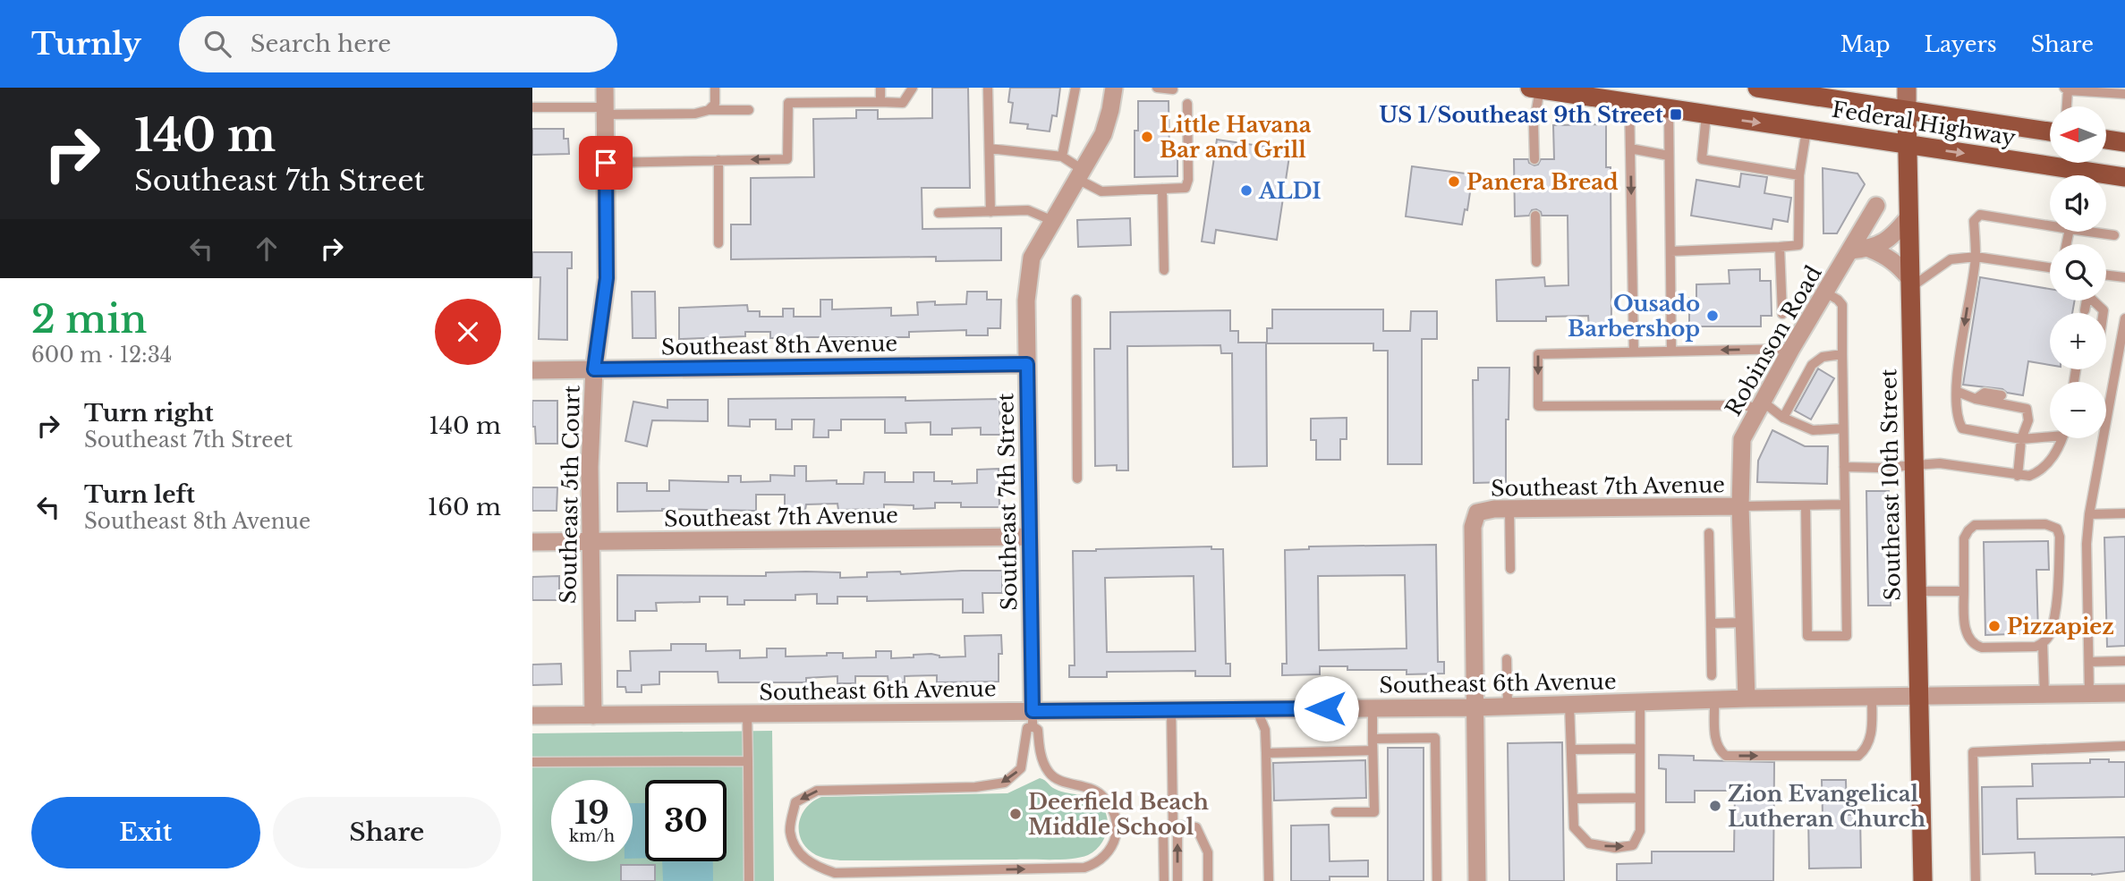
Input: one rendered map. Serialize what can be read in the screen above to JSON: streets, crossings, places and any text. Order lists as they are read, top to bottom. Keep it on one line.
{"streets":{"main road":["Federal Highway","Southeast 10th Street"],"street":["Robinson Road","Southeast 8th Avenue","Southeast 7th Avenue","Southeast 5th Court","Southeast 7th Street","Southeast 6th Avenue"]},"crossings":[["Federal Highway","Southeast 10th Street"],["Robinson Road","Southeast 7th Avenue"],["Robinson Road","Southeast 6th Avenue"],["Southeast 8th Avenue","Southeast 5th Court"],["Southeast 8th Avenue","Southeast 7th Street"],["Southeast 10th Street","Southeast 6th Avenue"],["Southeast 7th Avenue","Southeast 5th Court"],["Southeast 7th Avenue","Southeast 7th Street"],["Southeast 7th Avenue","Southeast 6th Avenue"],["Southeast 5th Court","Southeast 6th Avenue"],["Southeast 7th Street","Southeast 6th Avenue"]],"places":{"transit":["US 1/Southeast 9th Street"],"other":["Little Havana Bar and Grill","Panera Bread","ALDI","Ousado Barbershop","Pizzapiez","Zion Evangelical Lutheran Church","Deerfield Beach Middle School"]},"north":"left","page":{"header":"Turnly","search":"Search here","nav":["Map","Layers","Share"],"turn":["140 m","Southeast 7th Street"],"map_buttons":["+","−"],"heading":["2 min","600 m · 12:34"],"list":[{"name":"Turn right","note":"Southeast 7th Street","value":"140 m"},{"name":"Turn left","note":"Southeast 8th Avenue","value":"160 m"}],"speed":"19 km/h","limit":"30","buttons":["Exit","Share"]}}
